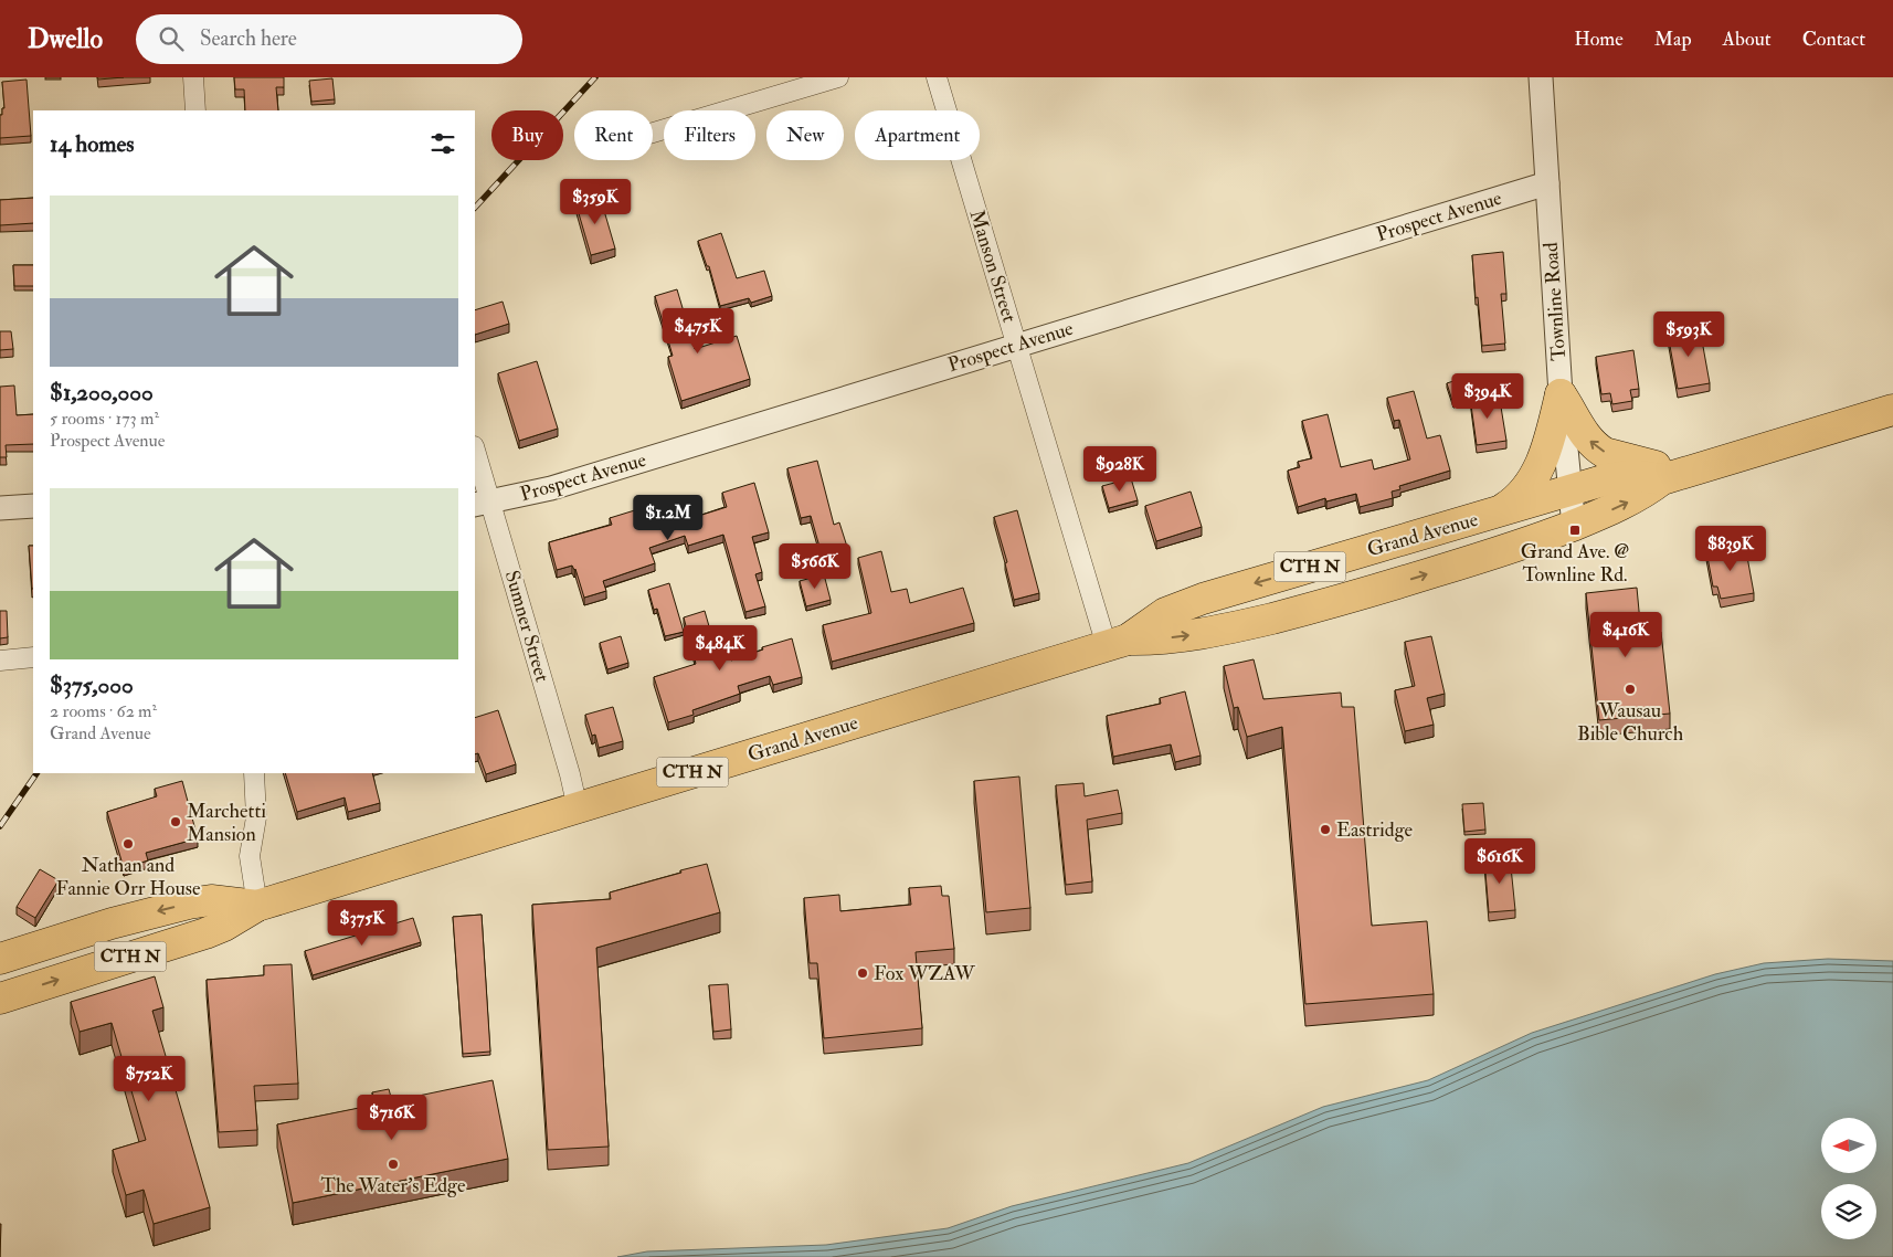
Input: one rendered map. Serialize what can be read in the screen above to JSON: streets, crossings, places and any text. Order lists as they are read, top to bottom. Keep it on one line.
{"streets":{"main road":["Grand Avenue","CTH N"],"street":["Prospect Avenue","Manson Street","Townline Road","Sumner Street"]},"crossings":[["Prospect Avenue","Manson Street"],["Prospect Avenue","Townline Road"],["Prospect Avenue","Sumner Street"],["Manson Street","Grand Avenue"],["Townline Road","Grand Avenue"],["Grand Avenue","Sumner Street"]],"places":{"transit":["Grand Ave. @ Townline Rd."],"other":["Wausau Bible Church","Marchetti Mansion","Eastridge","Nathan and Fannie Orr House","Fox WZAW","The Water's Edge"]},"north":"left","page":{"header":"Dwello","search":"Search here","nav":["Home","Map","About","Contact"],"chip":["Buy","Rent","Filters","New","Apartment"],"heading":"14 homes","list":[{"name":"$1,200,000","note":"5 rooms · 173 m² · Prospect Avenue"},{"name":"$375,000","note":"2 rooms · 62 m² · Grand Avenue"}],"price":["$359K","$475K","$593K","$394K","$928K","$1.2M","$839K","$566K","$416K","$484K","$616K","$375K","$752K","$716K"]}}
